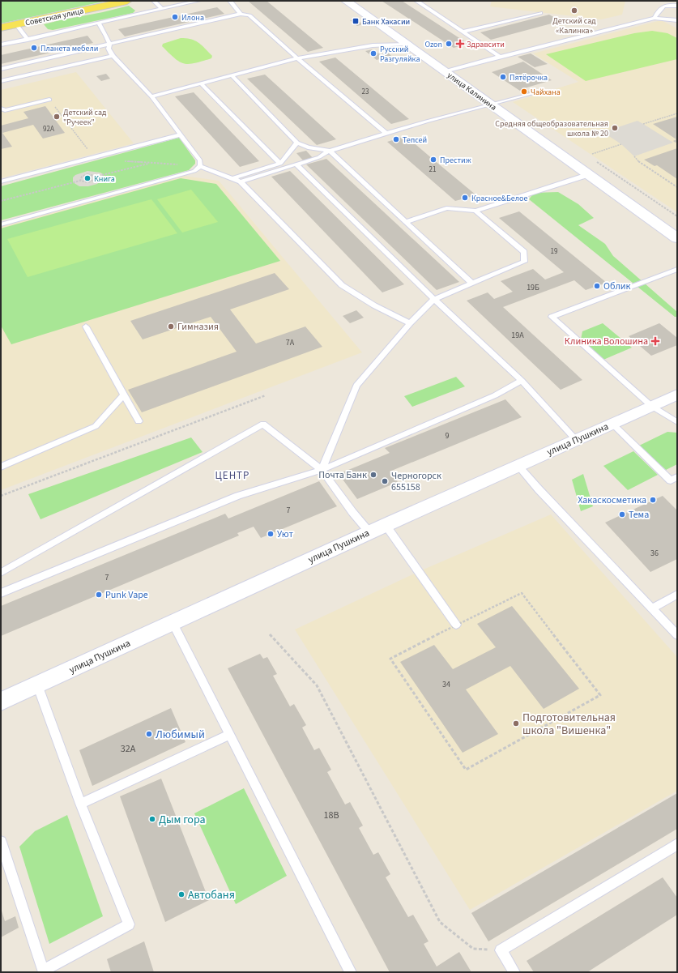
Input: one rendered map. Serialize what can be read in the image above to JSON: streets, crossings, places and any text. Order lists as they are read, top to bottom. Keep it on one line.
{"streets":{"main road":["Советская улица","улица Калинина"],"street":["улица Пушкина"]},"districts":["ЦЕНТР"],"places":{"other":["Детский сад «Калинка»","Илона","Ozon","Планета мебели","Русский Разгуляйка","Пятёрочка","Чайхана","Детский сад \"Ручеек\"","Средняя общеобразовательная школа № 20","Тепсей","Престиж","Книга","Красное&Белое","Облик","Гимназия","Почта Банк","Черногорск 655158","Хакаскосметика","Тема","Уют","Punk Vape","Подготовительная школа \"Вишенка\"","Любимый","Дым гора","Автобаня"],"transit":["Банк Хакасии"],"health":["Здравсити","Клиника Волошина"]},"house_numbers":["23","92А","21","19","19Б","19А","7А","9","7","36","7","34","32А","18В"]}
